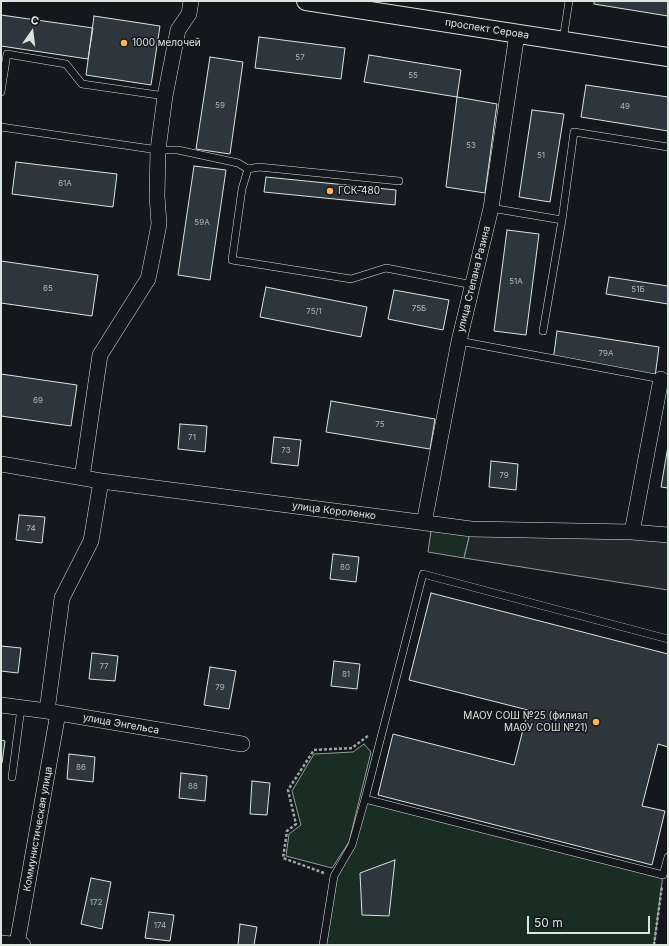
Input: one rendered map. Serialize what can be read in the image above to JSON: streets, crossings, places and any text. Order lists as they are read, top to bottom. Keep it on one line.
{"streets":{"street":["проспект Серова","улица Степана Разина","улица Короленко","улица Энгельса","Коммунистическая улица"]},"crossings":[["проспект Серова","улица Степана Разина"],["улица Степана Разина","улица Короленко"],["улица Короленко","Коммунистическая улица"],["улица Энгельса","Коммунистическая улица"]],"places":["1000 мелочей","ГСК-480","МАОУ СОШ №25 (филиал МАОУ СОШ №21)"],"house_numbers":["57","55","59","49","53","51","61А","59А","51А","65","51Б","75Б","75/1","79А","69","75","71","73","79","74","80","77","81","79","86","88","172","174"],"scale_bar":"50 m","north":"top"}
